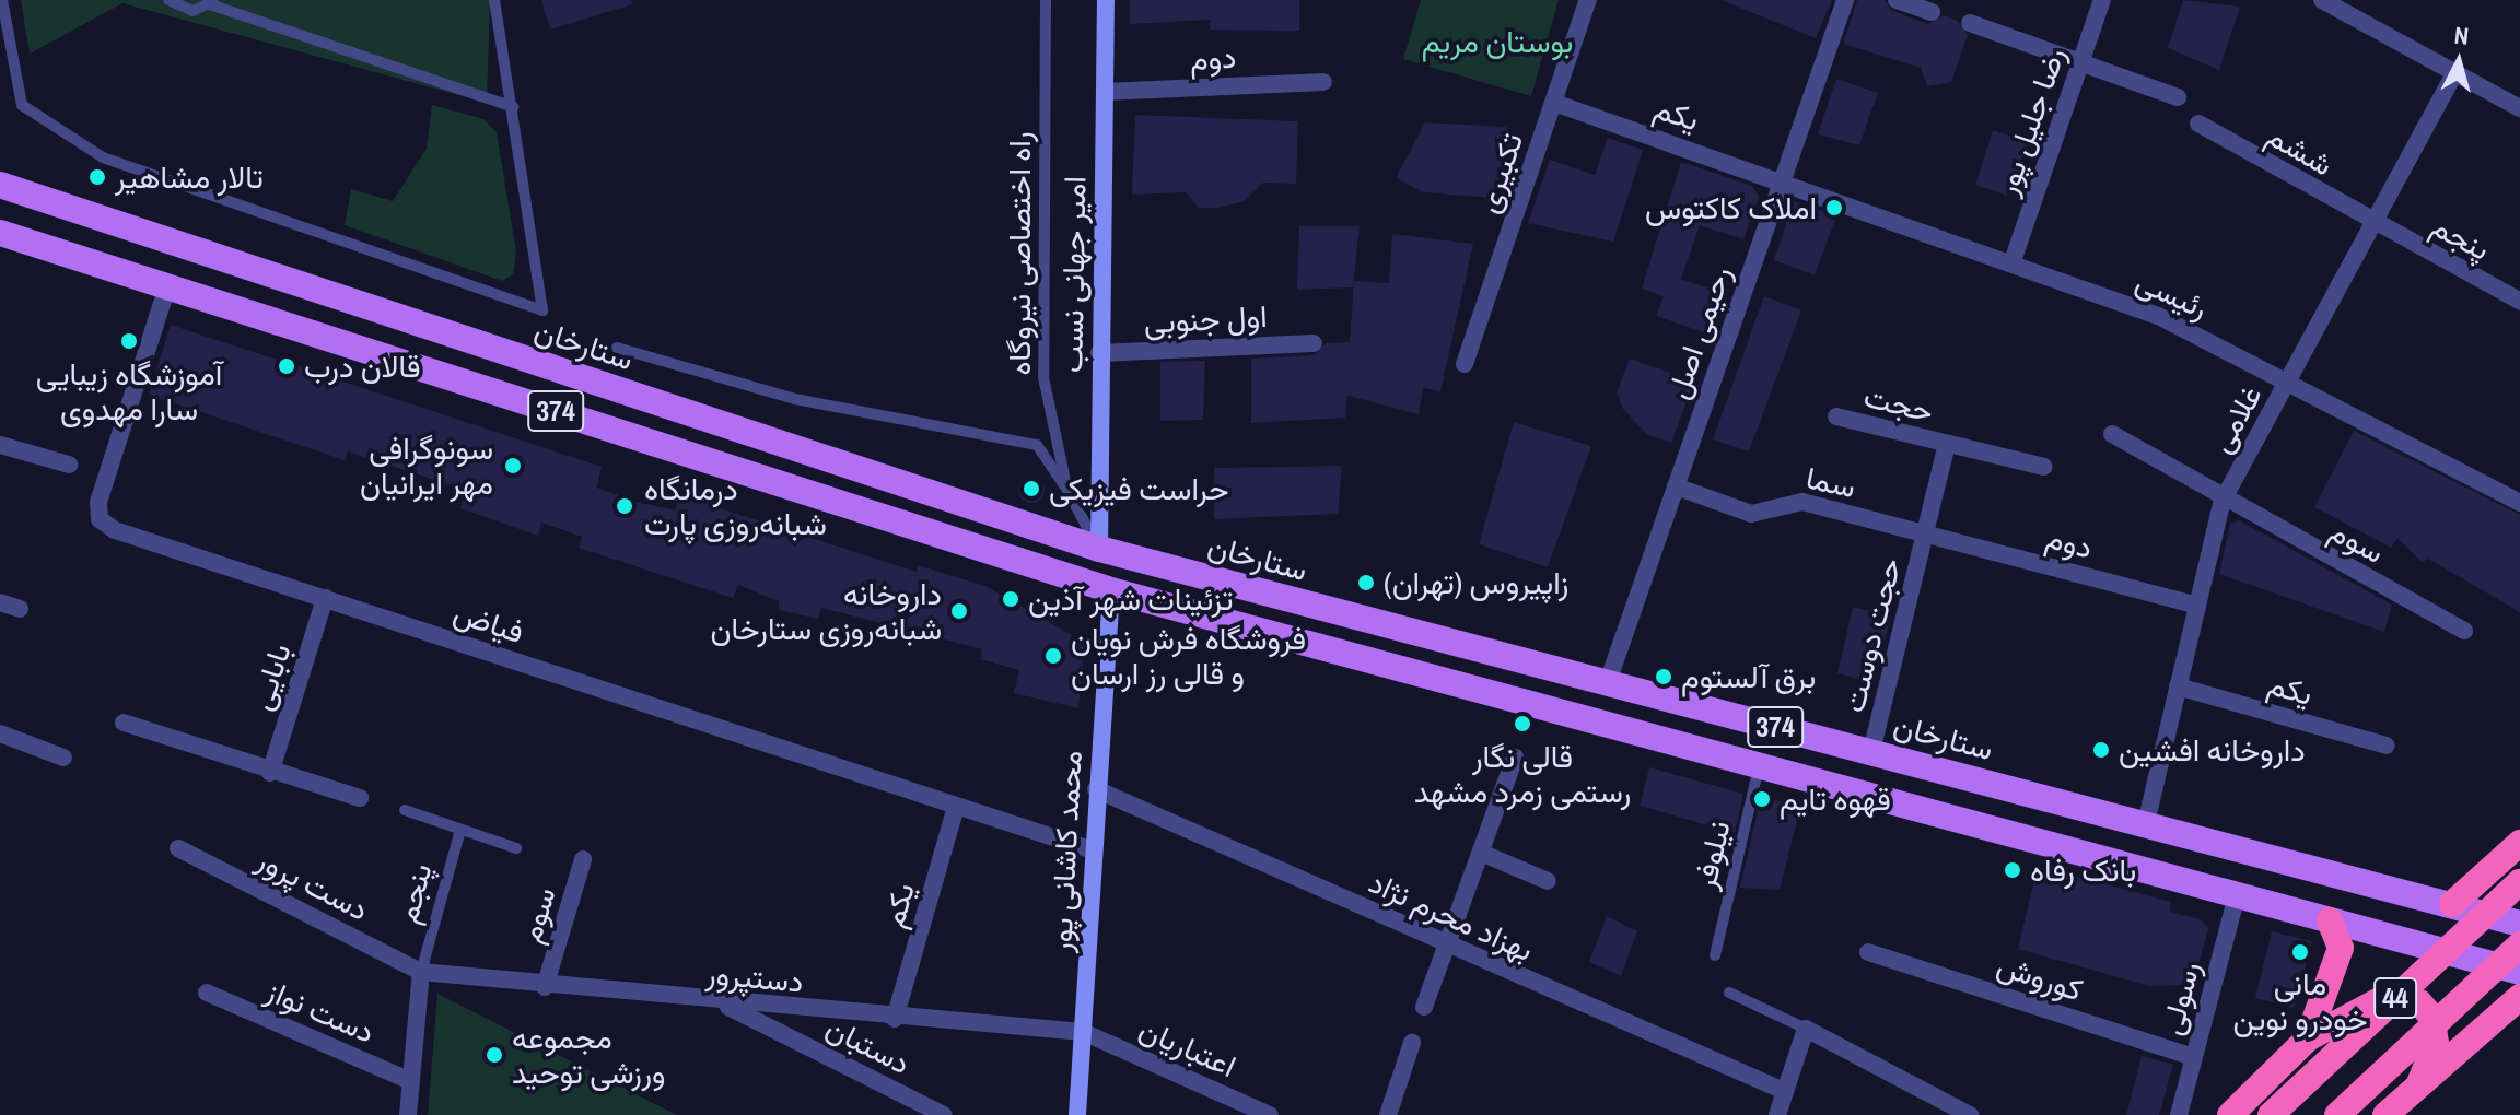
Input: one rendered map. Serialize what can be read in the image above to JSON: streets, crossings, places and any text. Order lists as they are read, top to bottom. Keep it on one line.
{"streets":{"highway":["44"],"main road":["ستارخان","374"],"street":["دوم","یکم","رضا جلیل پور","ششم","تکبیری","پنجم","امیر جهانی نسب","رئیسی","اول جنوبی","رحیمی اصل","حجت","غلامی","سما","سوم","فیاض","حجت دوست","بابایی","محمد کاشانی پور","دست پرور","بهزاد محرم نژاد","دستپرور","کوروش","رسولی","دست نواز","دستبان","اعتباریان"],"lane":["راه اختصاصی نیروگاه","نیلوفر"]},"crossings":[["دوم","امیر جهانی نسب"],["دوم","حجت"],["دوم","غلامی"],["دوم","سما"],["دوم","حجت دوست"],["یکم","تکبیری"],["یکم","رئیسی"],["یکم","رحیمی اصل"],["یکم","غلامی"],["یکم","فیاض"],["یکم","دستپرور"],["رضا جلیل پور","رئیسی"],["ششم","پنجم"],["ششم","غلامی"],["پنجم","غلامی"],["پنجم","دست پرور"],["پنجم","دستپرور"],["راه اختصاصی نیروگاه","امیر جهانی نسب"],["راه اختصاصی نیروگاه","ستارخان"],["امیر جهانی نسب","اول جنوبی"],["امیر جهانی نسب","ستارخان"],["رئیسی","رحیمی اصل"],["رئیسی","غلامی"],["رحیمی اصل","ستارخان"],["رحیمی اصل","سما"],["ستارخان","غلامی"],["ستارخان","حجت دوست"],["حجت","سما"],["حجت","حجت دوست"],["374","فیاض"],["374","محمد کاشانی پور"],["374","نیلوفر"],["374","رسولی"],["غلامی","سوم"],["سما","حجت دوست"],["سوم","دستپرور"],["فیاض","بابایی"],["فیاض","محمد کاشانی پور"],["محمد کاشانی پور","بهزاد محرم نژاد"],["محمد کاشانی پور","دستپرور"],["محمد کاشانی پور","اعتباریان"],["دست پرور","دستپرور"],["دستپرور","دستبان"],["دستپرور","اعتباریان"],["کوروش","رسولی"]],"parks":["بوستان مریم"],"places":["تالار مشاهیر","املاک کاکتوس","آموزشگاه زیبایی سارا مهدوی","قالان درب","سونوگرافی مهر ایرانیان","حراست فیزیکی","درمانگاه شبانه‌روزی پارت","زاپیروس (تهران)","تزئینات شهر آذین","داروخانه شبانه‌روزی ستارخان","فروشگاه فرش نویان و قالی رز ارسان","برق آلستوم","قالی نگار رستمی زمرد مشهد","داروخانه افشین","قهوه تایم","بانک رفاه","مانی خودرو نوین","مجموعه ورزشی توحید"],"north":"top"}
